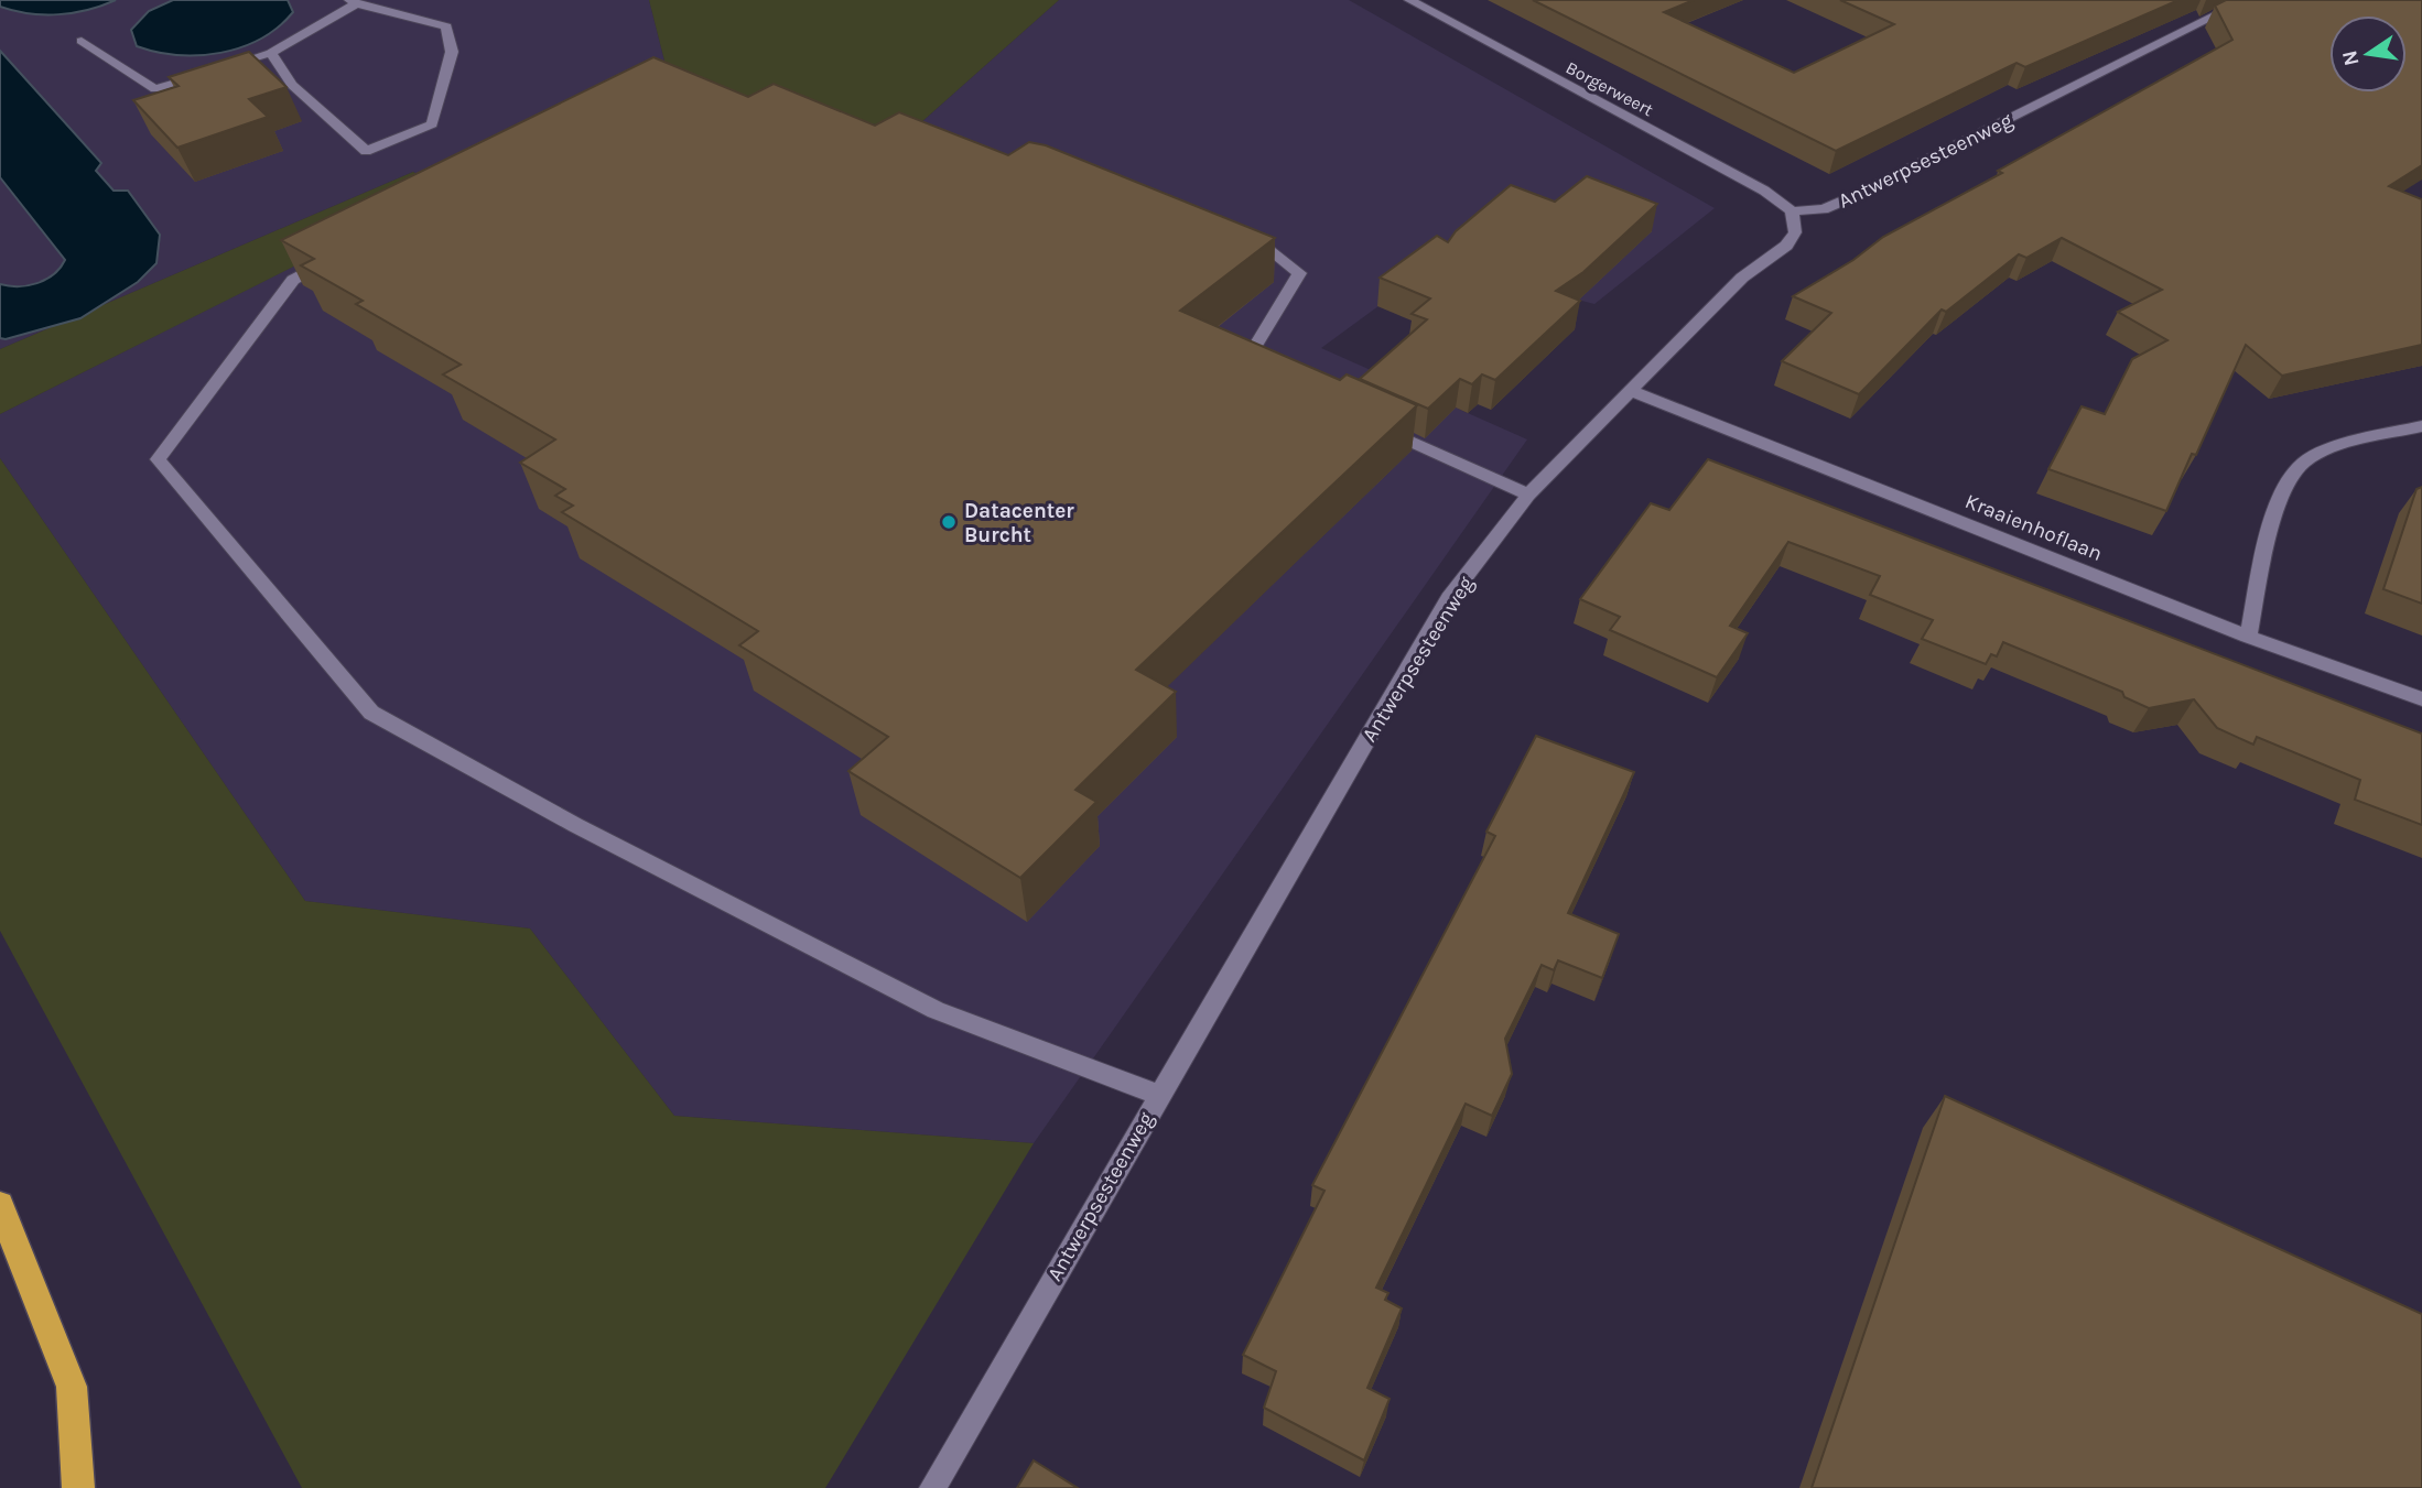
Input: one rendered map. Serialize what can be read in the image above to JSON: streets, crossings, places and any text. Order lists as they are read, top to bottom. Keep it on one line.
{"streets":{"street":["Borgerweert","Antwerpsesteenweg","Kraaienhoflaan"]},"crossings":[["Borgerweert","Antwerpsesteenweg"],["Antwerpsesteenweg","Kraaienhoflaan"]],"places":["Datacenter Burcht"],"north":"left"}
